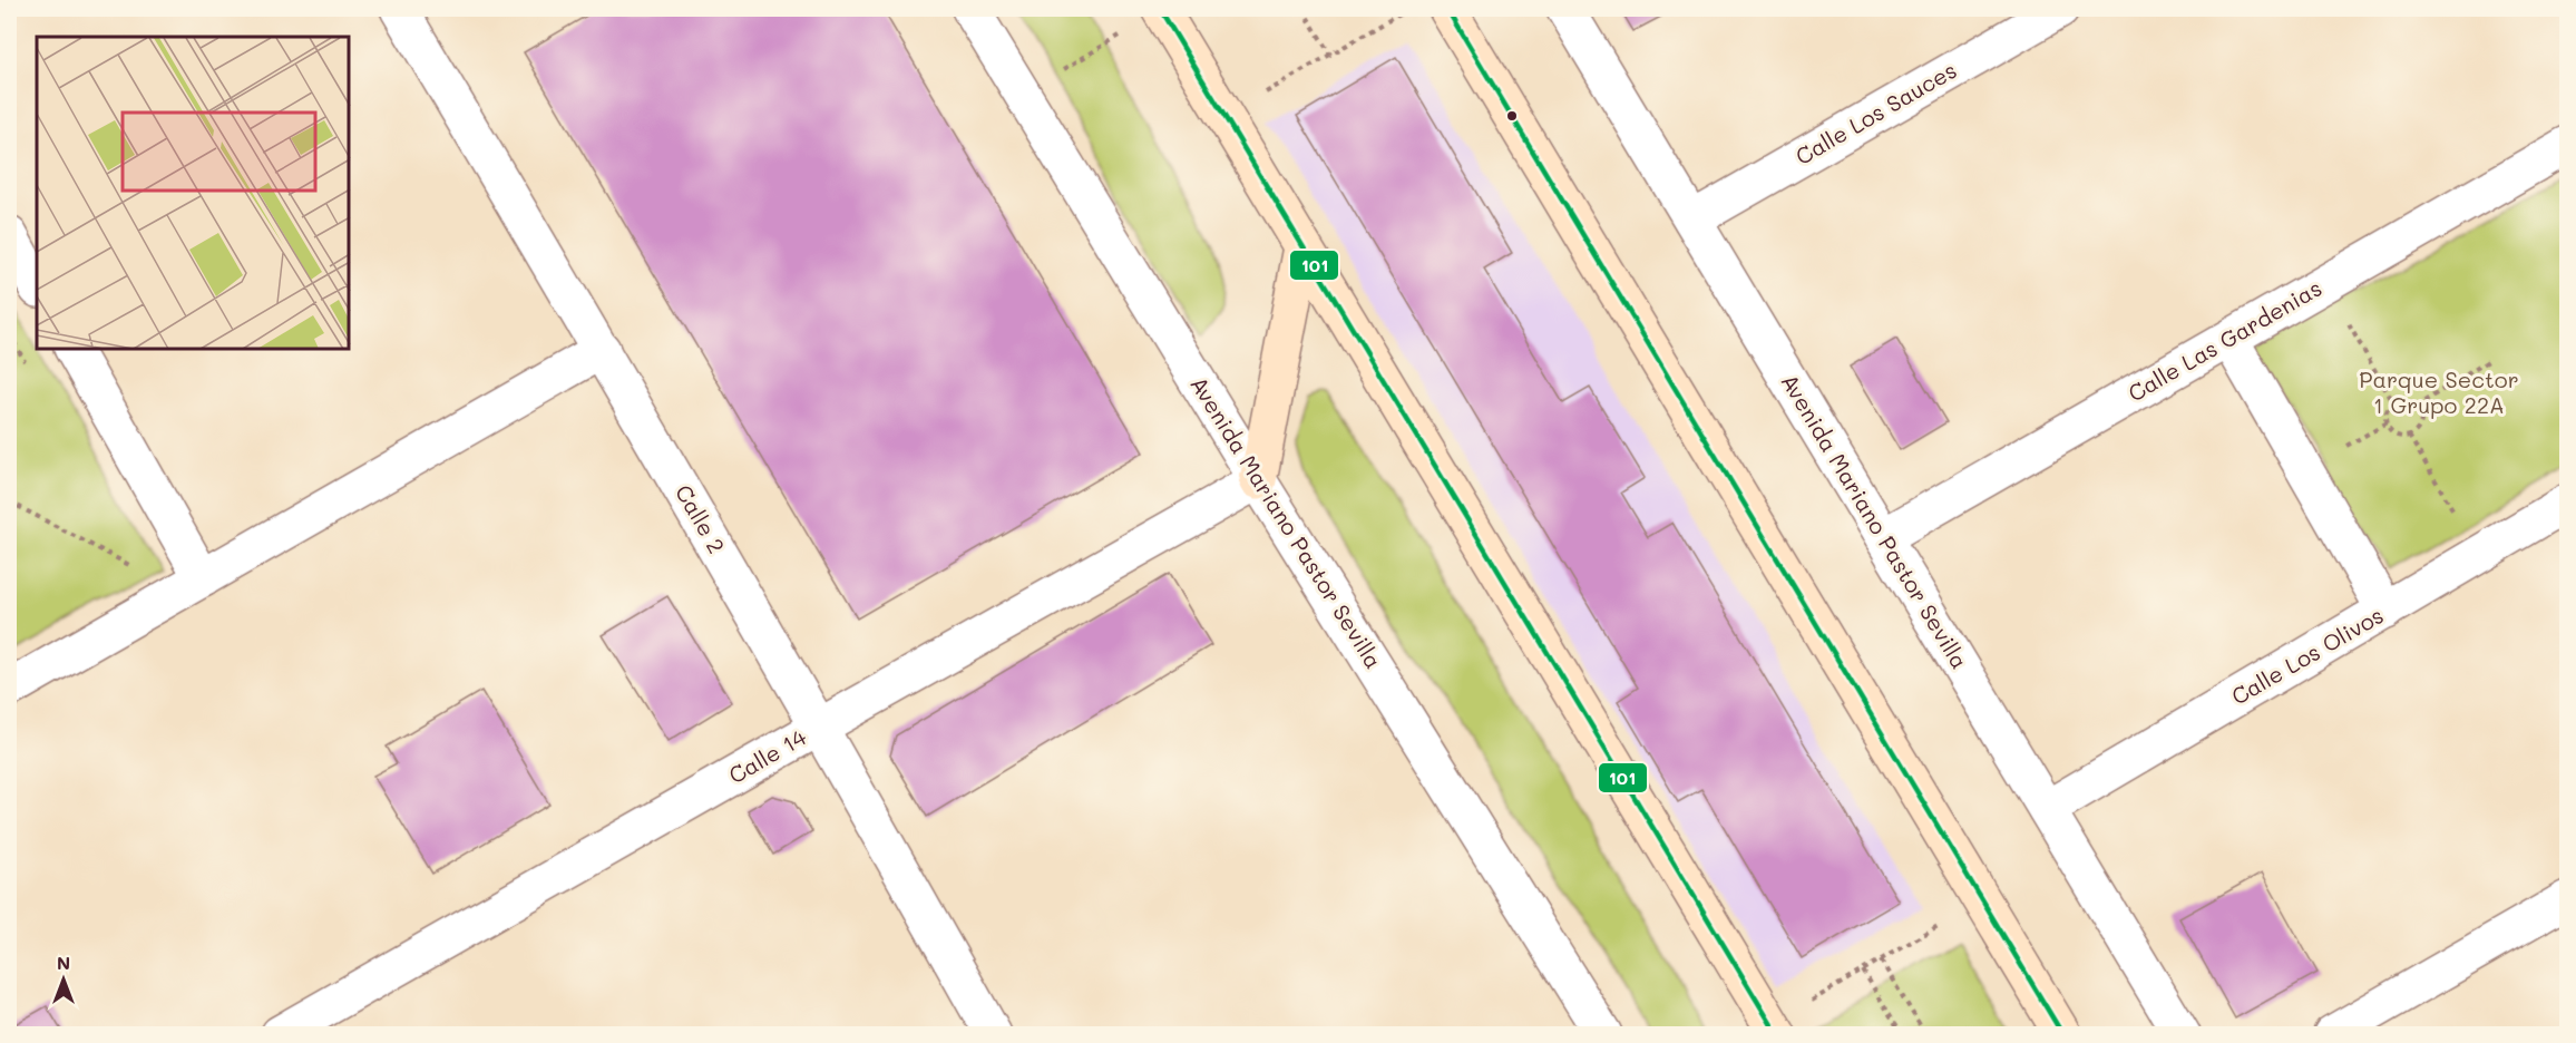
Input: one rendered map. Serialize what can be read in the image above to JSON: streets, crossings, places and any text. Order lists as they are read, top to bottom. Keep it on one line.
{"streets":{"street":["Calle Los Sauces","Calle Las Gardenias","Calle 2","Avenida Mariano Pastor Sevilla","Calle Los Olivos","Calle 14"]},"crossings":[["Calle Los Sauces","Avenida Mariano Pastor Sevilla"],["Calle Las Gardenias","Avenida Mariano Pastor Sevilla"],["Calle 2","Calle 14"],["Avenida Mariano Pastor Sevilla","Calle Los Olivos"],["Avenida Mariano Pastor Sevilla","Calle 14"]],"parks":["Parque Sector 1 Grupo 22A"],"lines":["transit line 101"],"north":"top"}
